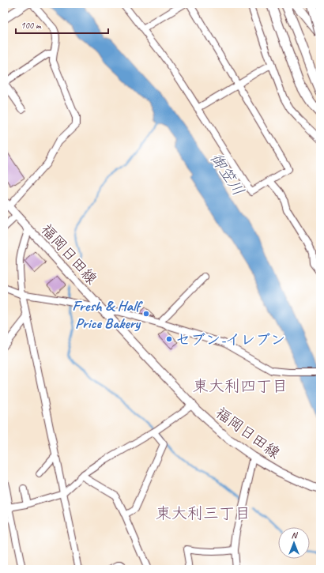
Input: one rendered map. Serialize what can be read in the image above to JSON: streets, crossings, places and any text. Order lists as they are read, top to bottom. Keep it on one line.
{"streets":{"main road":["福岡日田線"]},"districts":["東大利四丁目","東大利三丁目"],"water":["御笠川"],"places":["Fresh & Half Price Bakery","セブン-イレブン"],"scale_bar":"100 m","north":"top"}
